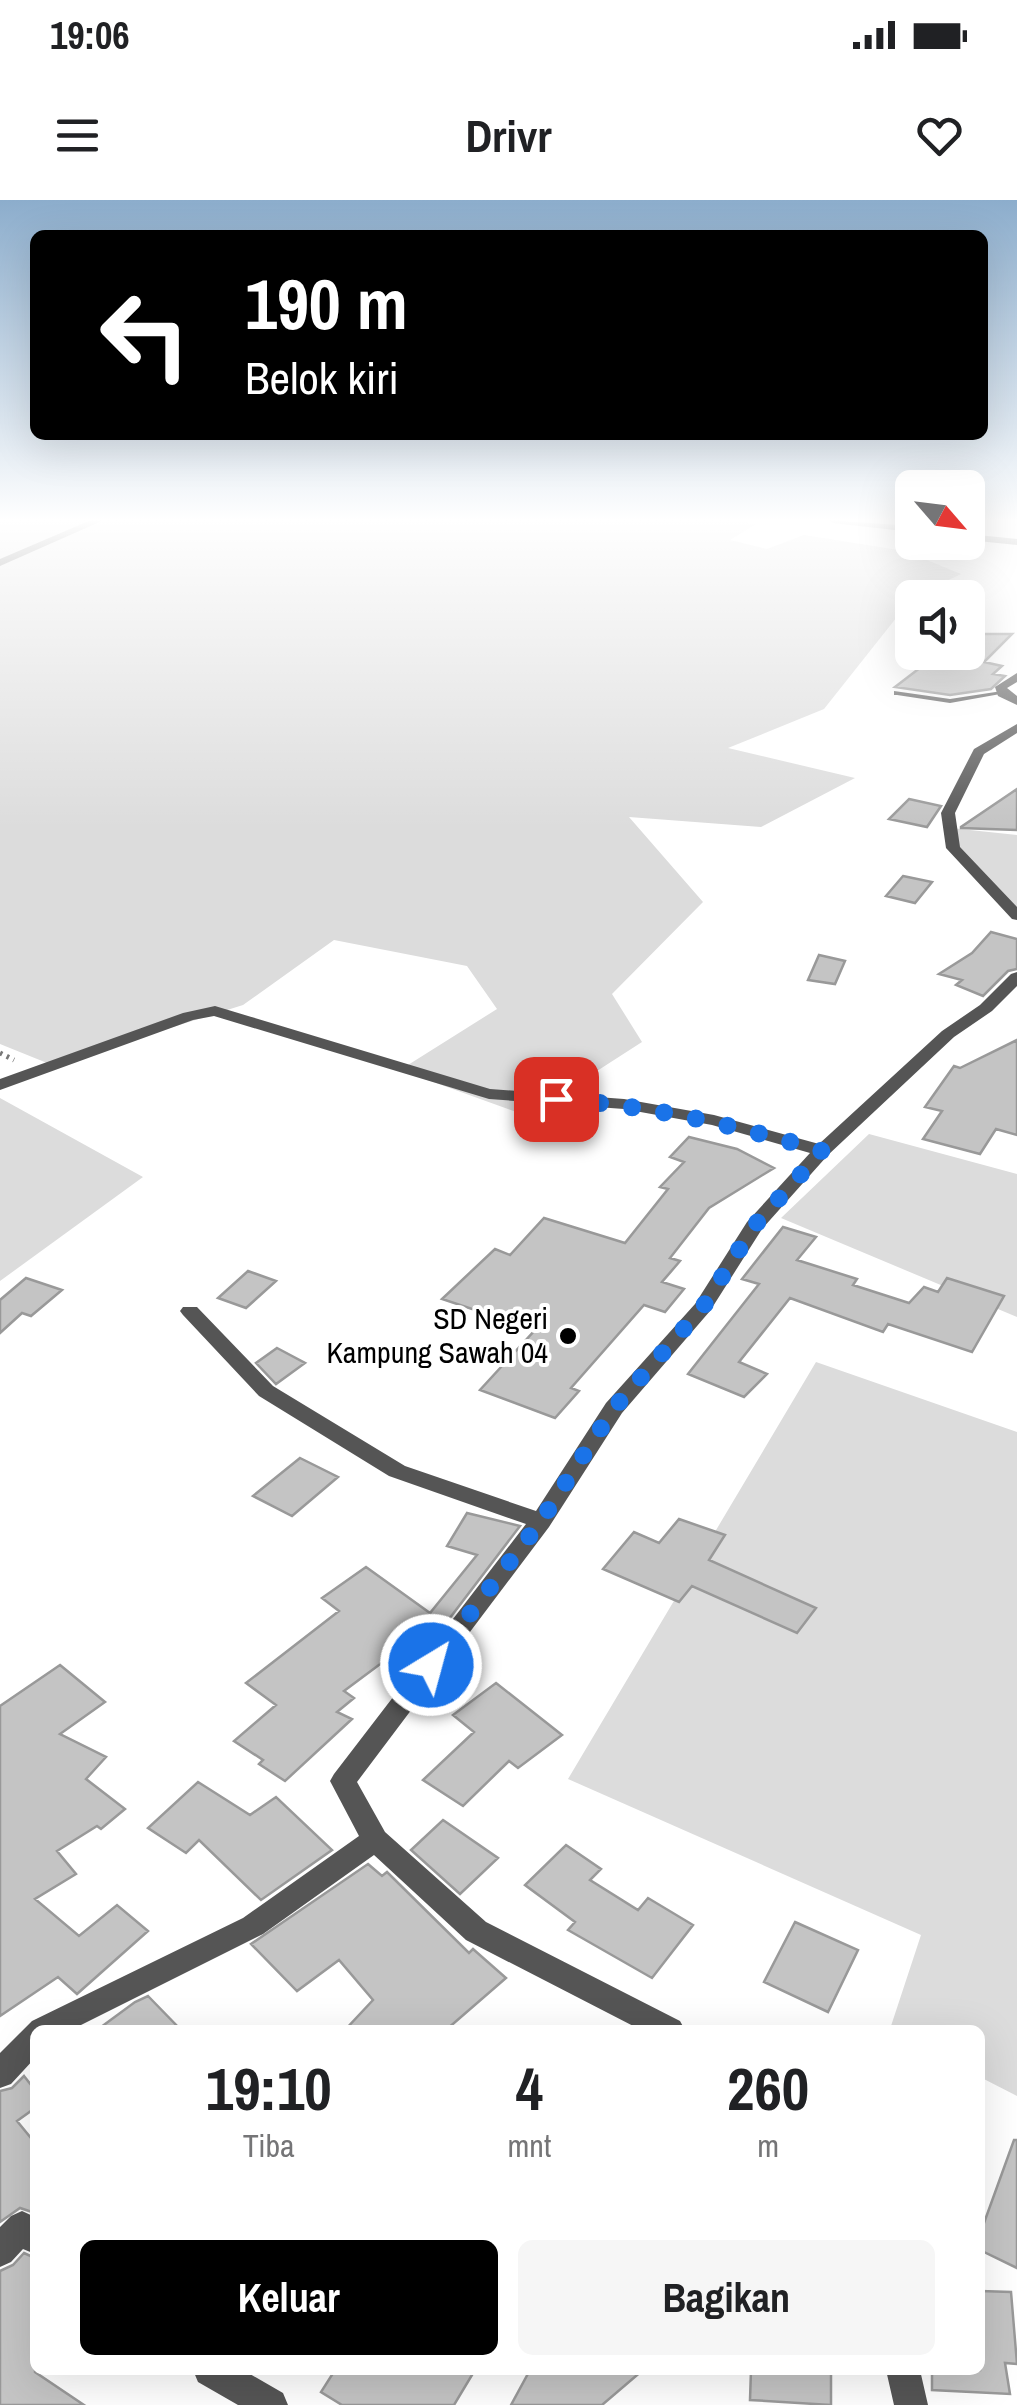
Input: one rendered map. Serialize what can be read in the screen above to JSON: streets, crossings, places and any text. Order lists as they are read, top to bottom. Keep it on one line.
{"places":["SD Negeri Kampung Sawah 04"],"north":"bottom right","page":{"status":"19:06","header":"Drivr","turn":["190 m","Belok kiri"],"eta":["19:10","Tiba","4","mnt","260","m"],"buttons":["Keluar","Bagikan"]}}
